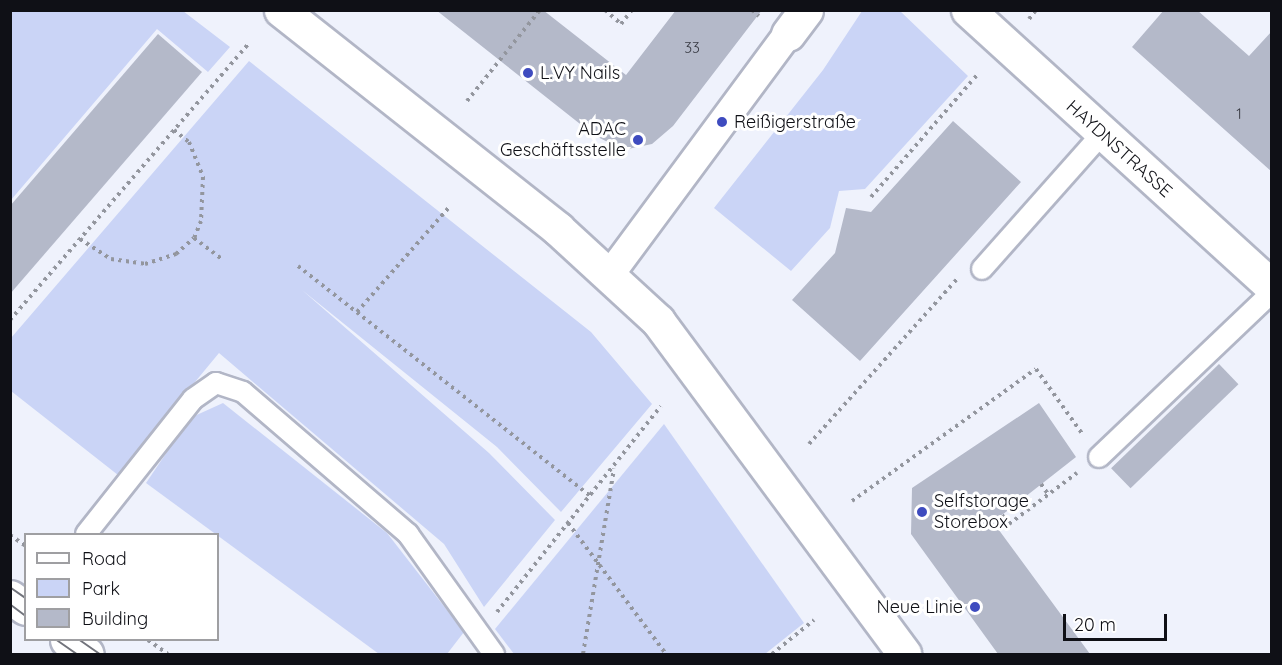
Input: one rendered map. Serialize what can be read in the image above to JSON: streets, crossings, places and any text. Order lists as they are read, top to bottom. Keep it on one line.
{"streets":{"main road":["HAYDNSTRASSE"]},"places":["L.VY Nails","Reißigerstraße","ADAC Geschäftsstelle","Selfstorage Storebox","Neue Linie"],"house_numbers":["33","1"],"legend":["Road","Park","Building"],"scale_bar":"20 m"}
